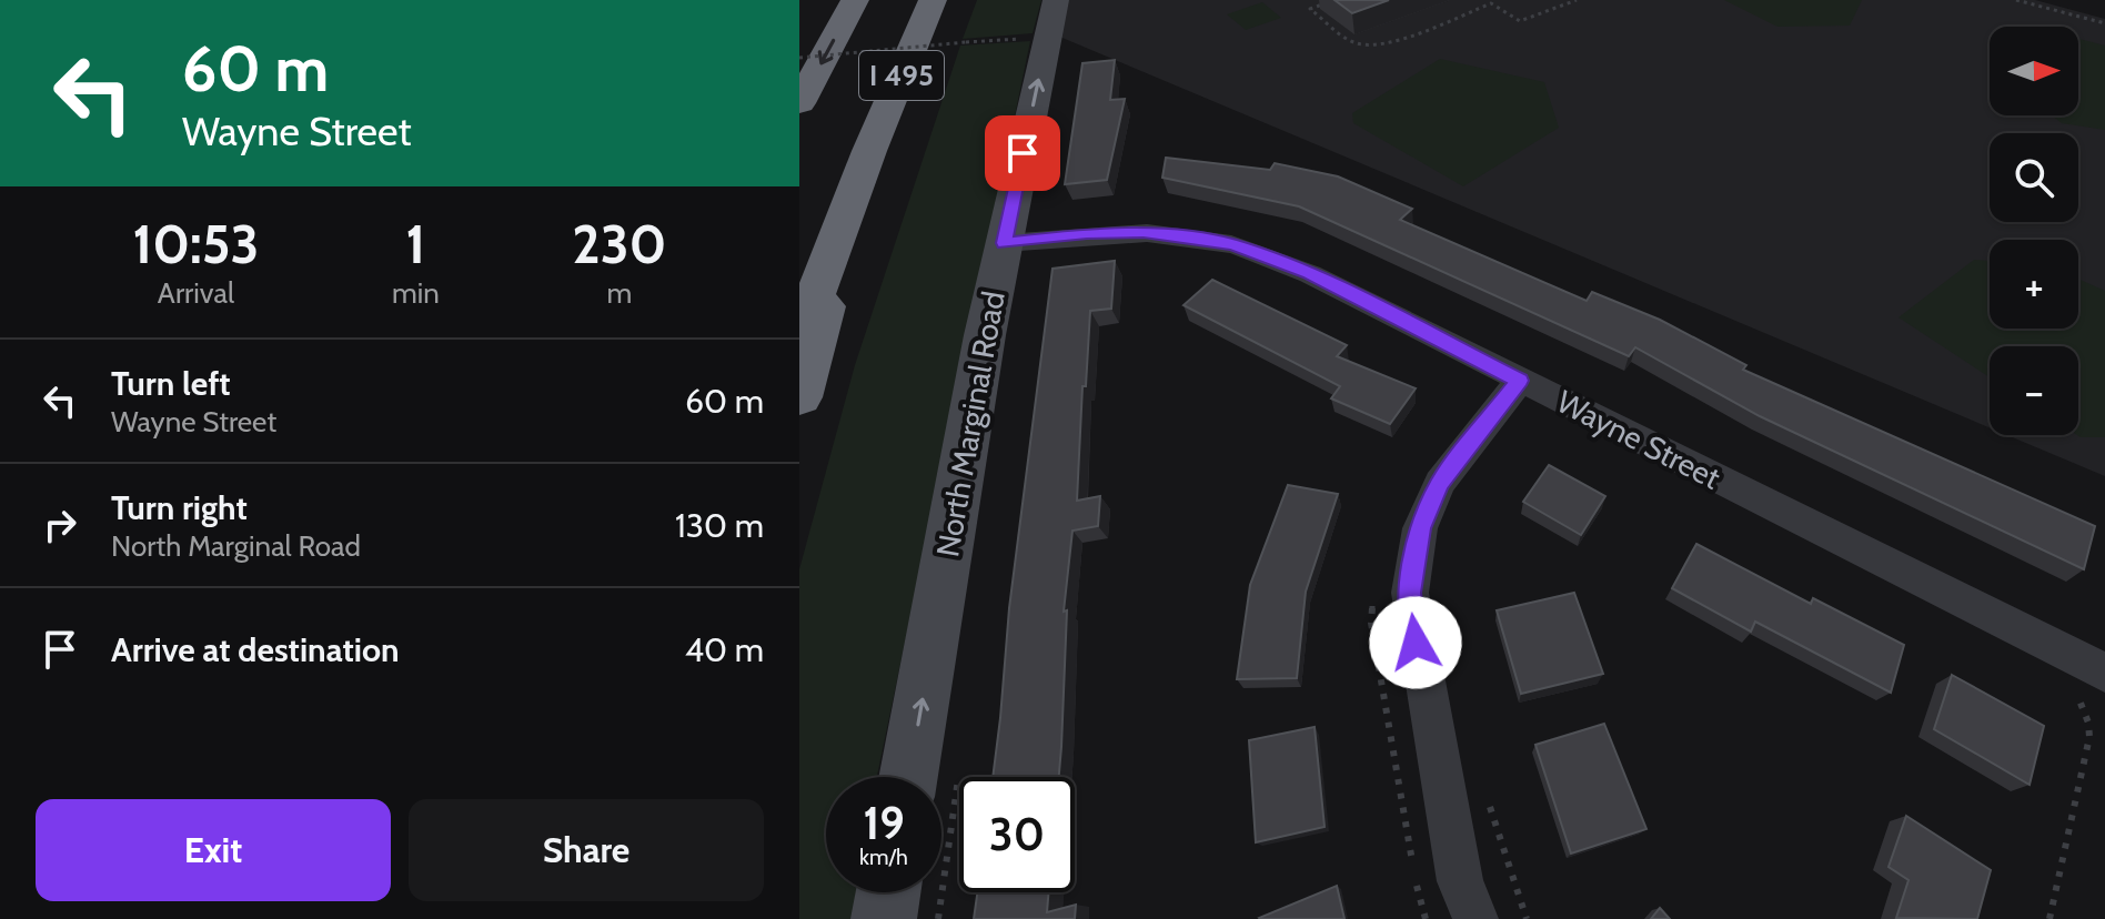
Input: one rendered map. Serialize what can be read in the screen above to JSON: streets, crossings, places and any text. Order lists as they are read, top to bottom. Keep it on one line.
{"streets":{"highway":["I 495"],"main road":["North Marginal Road"],"street":["Wayne Street"]},"crossings":[["North Marginal Road","Wayne Street"]],"one_way":["North Marginal Road"],"north":"right","page":{"turn":["60 m","Wayne Street"],"map_buttons":["+","−"],"eta":["10:53","Arrival","1","min","230","m"],"list":[{"name":"Turn left","note":"Wayne Street","value":"60 m"},{"name":"Turn right","note":"North Marginal Road","value":"130 m"},{"name":"Arrive at destination","value":"40 m"}],"speed":"19 km/h","limit":"30","buttons":["Exit","Share"]}}
